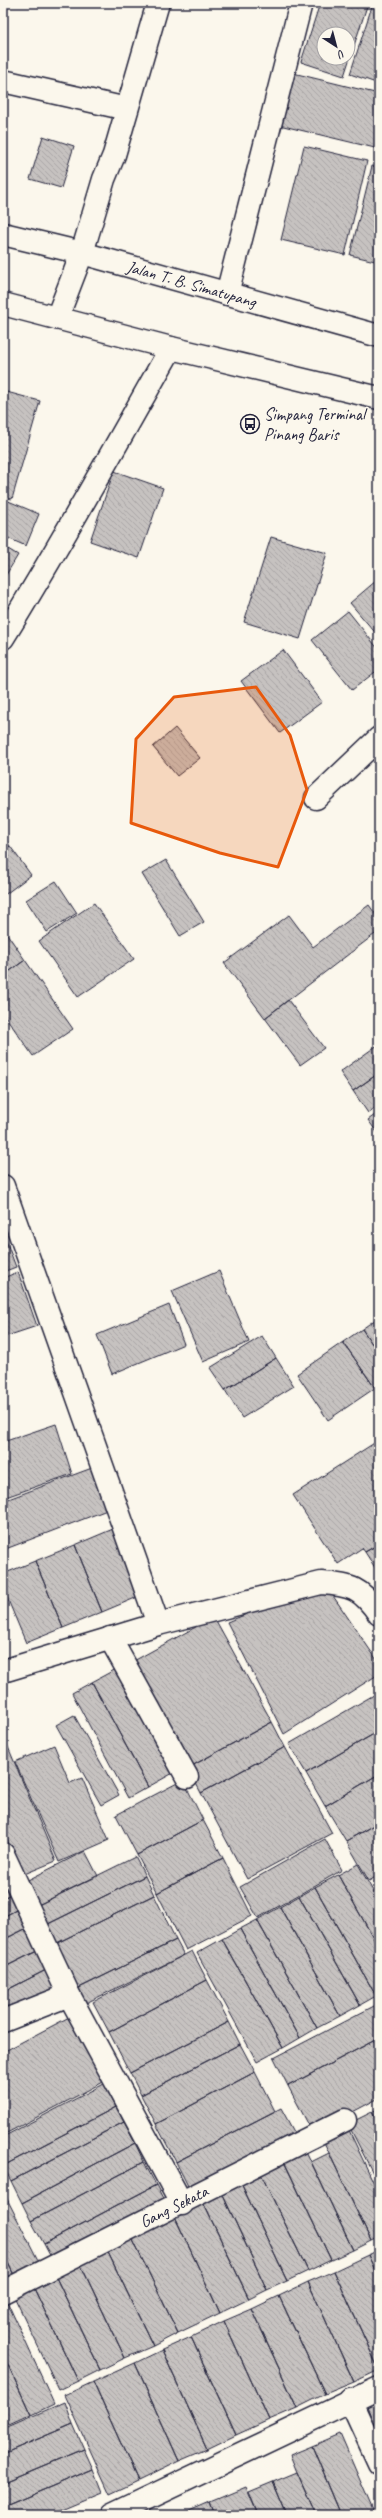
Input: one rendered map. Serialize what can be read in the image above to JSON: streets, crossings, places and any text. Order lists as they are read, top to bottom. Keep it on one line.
{"streets":{"street":["Jalan T. B. Simatupang","Gang Sekata"]},"places":{"bus stop":["Simpang Terminal Pinang Baris"]},"north":"bottom right"}
